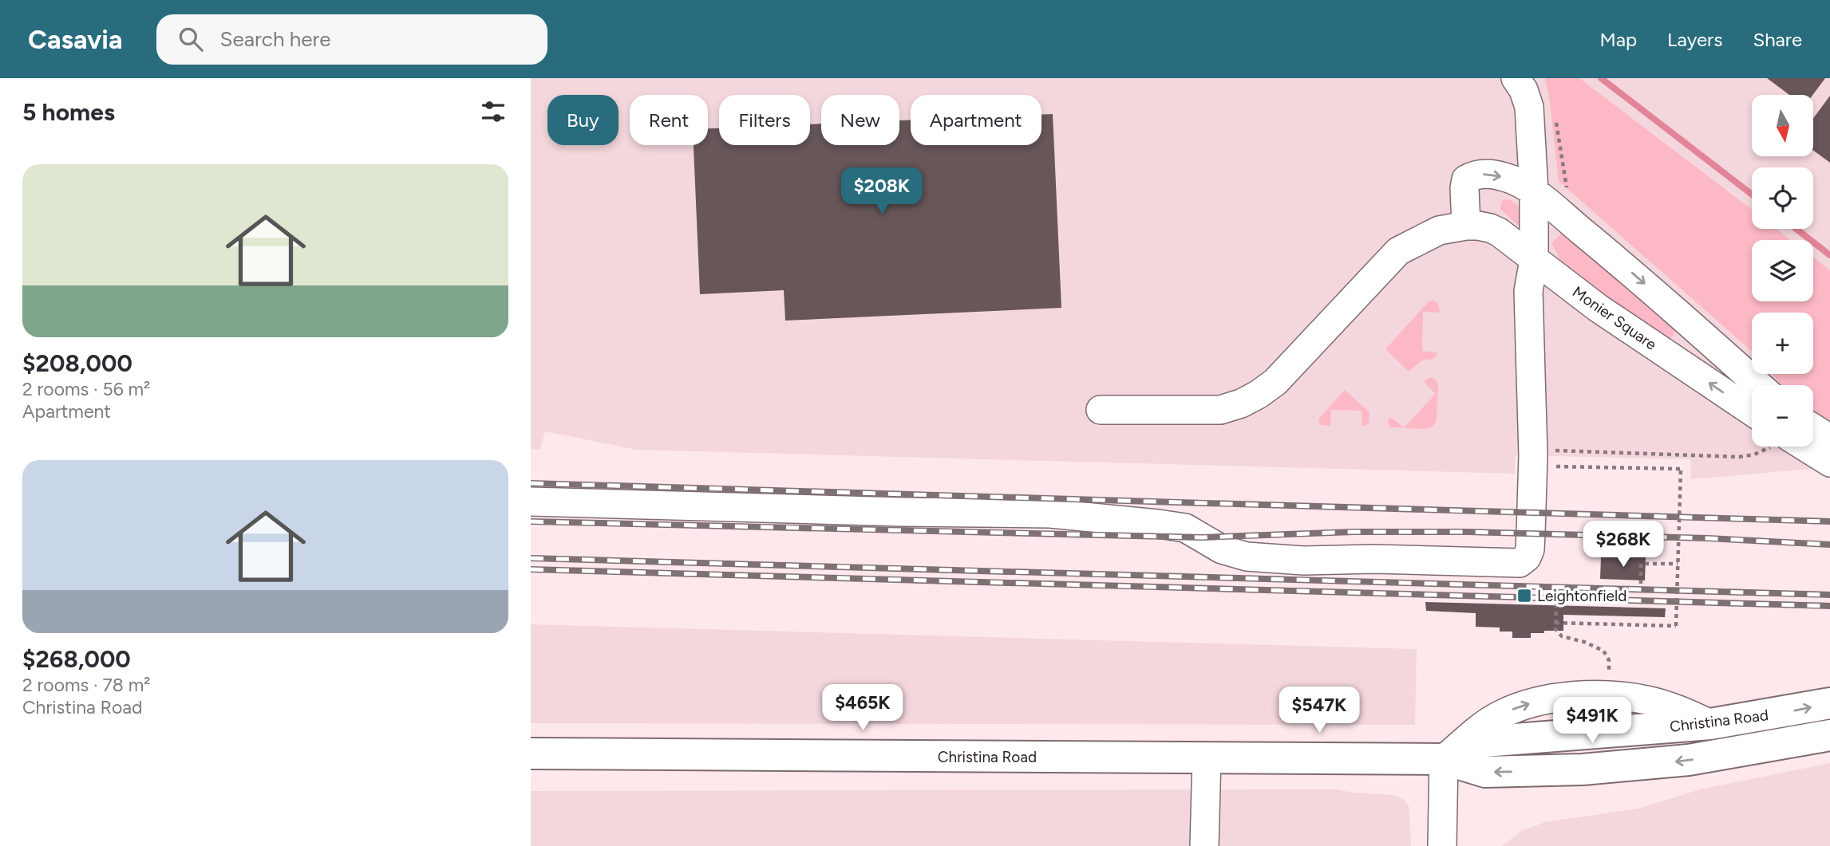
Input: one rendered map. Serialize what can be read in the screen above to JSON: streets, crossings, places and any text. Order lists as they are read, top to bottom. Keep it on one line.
{"streets":{"main road":["Christina Road"],"street":["Monier Square"]},"places":{"transit":["Leightonfield"]},"north":"bottom","page":{"header":"Casavia","search":"Search here","nav":["Map","Layers","Share"],"heading":"5 homes","map_buttons":["+","−"],"chip":["Buy","Rent","Filters","New","Apartment"],"list":[{"name":"$208,000","note":"2 rooms · 56 m² · Apartment"},{"name":"$268,000","note":"2 rooms · 78 m² · Christina Road"}],"price":["$208K","$268K","$465K","$547K","$491K"]}}
